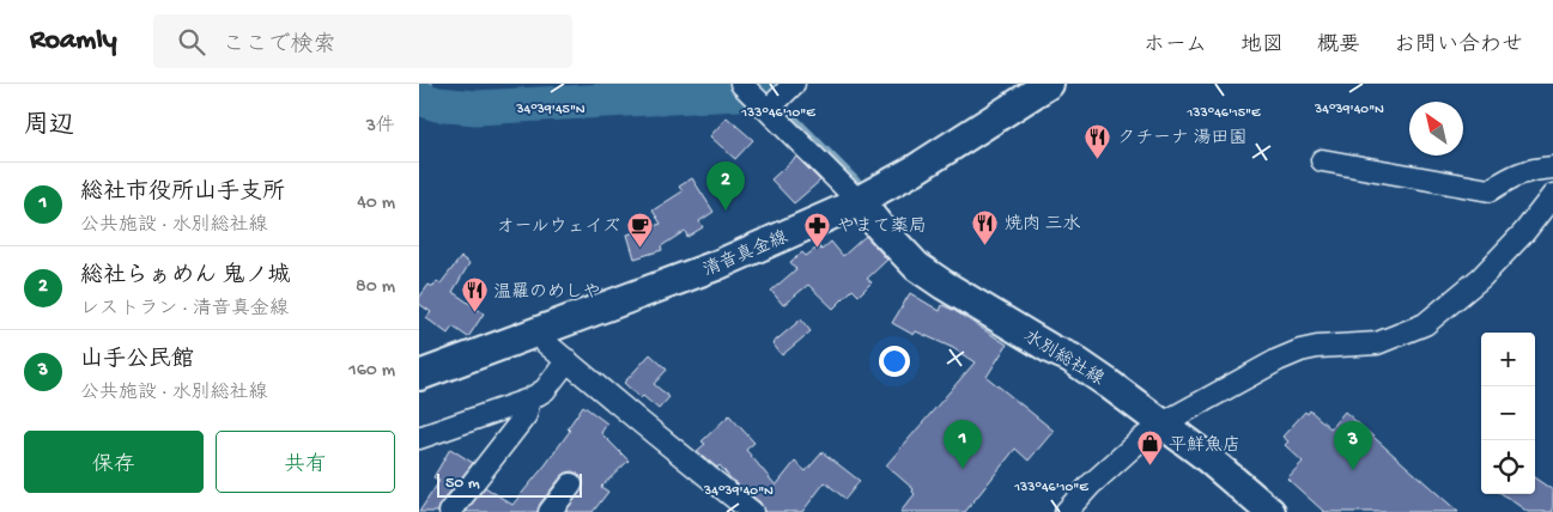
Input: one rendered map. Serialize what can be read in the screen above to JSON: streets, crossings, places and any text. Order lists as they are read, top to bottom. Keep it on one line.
{"streets":{"main road":["清音真金線","水別総社線"]},"crossings":[["清音真金線","水別総社線"]],"places":{"restaurant":["クチーナ 湯田園","焼肉 三水","温羅のめしや"],"cafe":["オールウェイズ"],"pharmacy":["やまて薬局"],"shop":["平鮮魚店"]},"scale_bar":"50 m","north":"top left","page":{"header":"Roamly","search":"ここで検索","nav":["ホーム","地図","概要","お問い合わせ"],"heading":["周辺","3件"],"list":[{"mark":"1","name":"総社市役所山手支所","note":"公共施設 · 水別総社線","value":"40 m"},{"mark":"2","name":"総社らぁめん 鬼ノ城","note":"レストラン · 清音真金線","value":"80 m"},{"mark":"3","name":"山手公民館","note":"公共施設 · 水別総社線","value":"160 m"}],"pins":["2","1","3"],"map_buttons":["+","−"],"buttons":["保存","共有"],"scale":"50 m"},"coordinates":["34°39'45\"N","34°39'40\"N","133°46'15\"E","133°46'10\"E"]}
